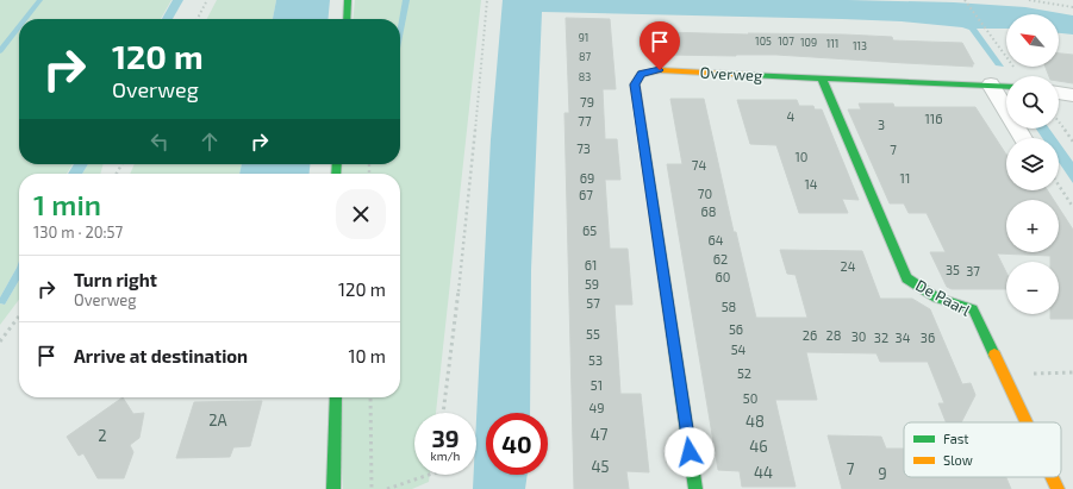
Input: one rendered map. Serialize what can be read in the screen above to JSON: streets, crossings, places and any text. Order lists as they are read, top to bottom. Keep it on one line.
{"streets":{"street":["Overweg","De Paarl"]},"crossings":[["Overweg","De Paarl"]],"house_numbers":["91","105","107","109","111","113","87","83","79","4","116","77","3","73","7","10","74","69","11","14","70","67","68","65","64","62","61","24","35","37","60","59","57","58","56","55","26","28","30","32","34","36","54","53","52","51","50","49","2A","48","47","2","46","45","7","44","9"],"legend":["Fast","Slow"],"north":"top left","page":{"map_buttons":["+","−"],"turn":["120 m","Overweg"],"heading":["1 min","130 m · 20:57"],"list":[{"name":"Turn right","note":"Overweg","value":"120 m"},{"name":"Arrive at destination","value":"10 m"}],"speed":"39 km/h","limit":"40"}}
